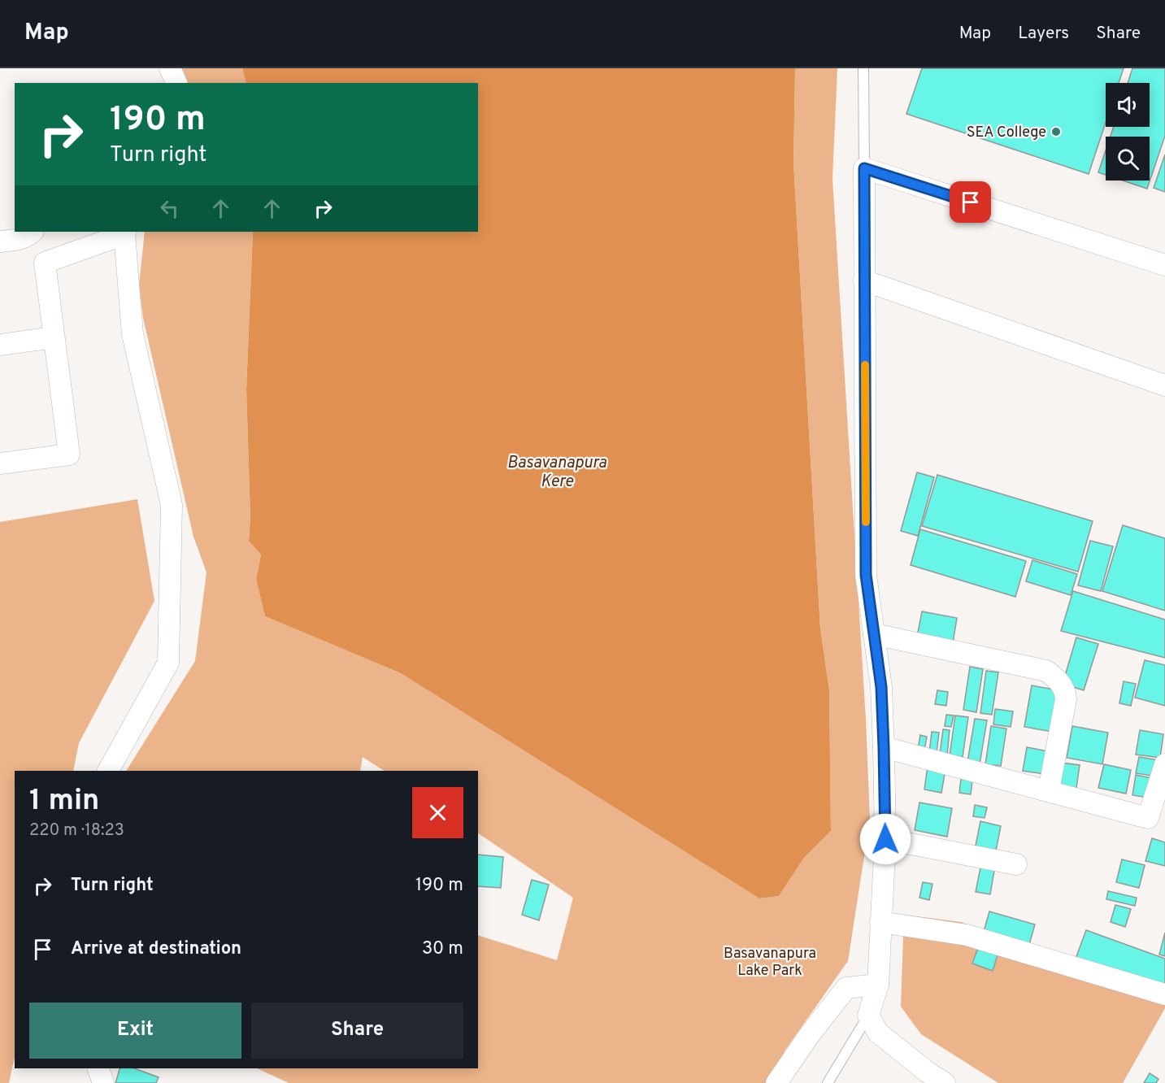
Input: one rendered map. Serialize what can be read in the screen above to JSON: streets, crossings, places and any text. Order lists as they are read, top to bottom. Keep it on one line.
{"water":["Basavanapura Kere"],"parks":["Basavanapura Lake Park"],"places":["SEA College"],"page":{"header":"Map","nav":["Map","Layers","Share"],"turn":["190 m","Turn right"],"heading":["1 min","220 m · 18:23"],"list":[{"name":"Turn right","value":"190 m"},{"name":"Arrive at destination","value":"30 m"}],"buttons":["Exit","Share"]}}
